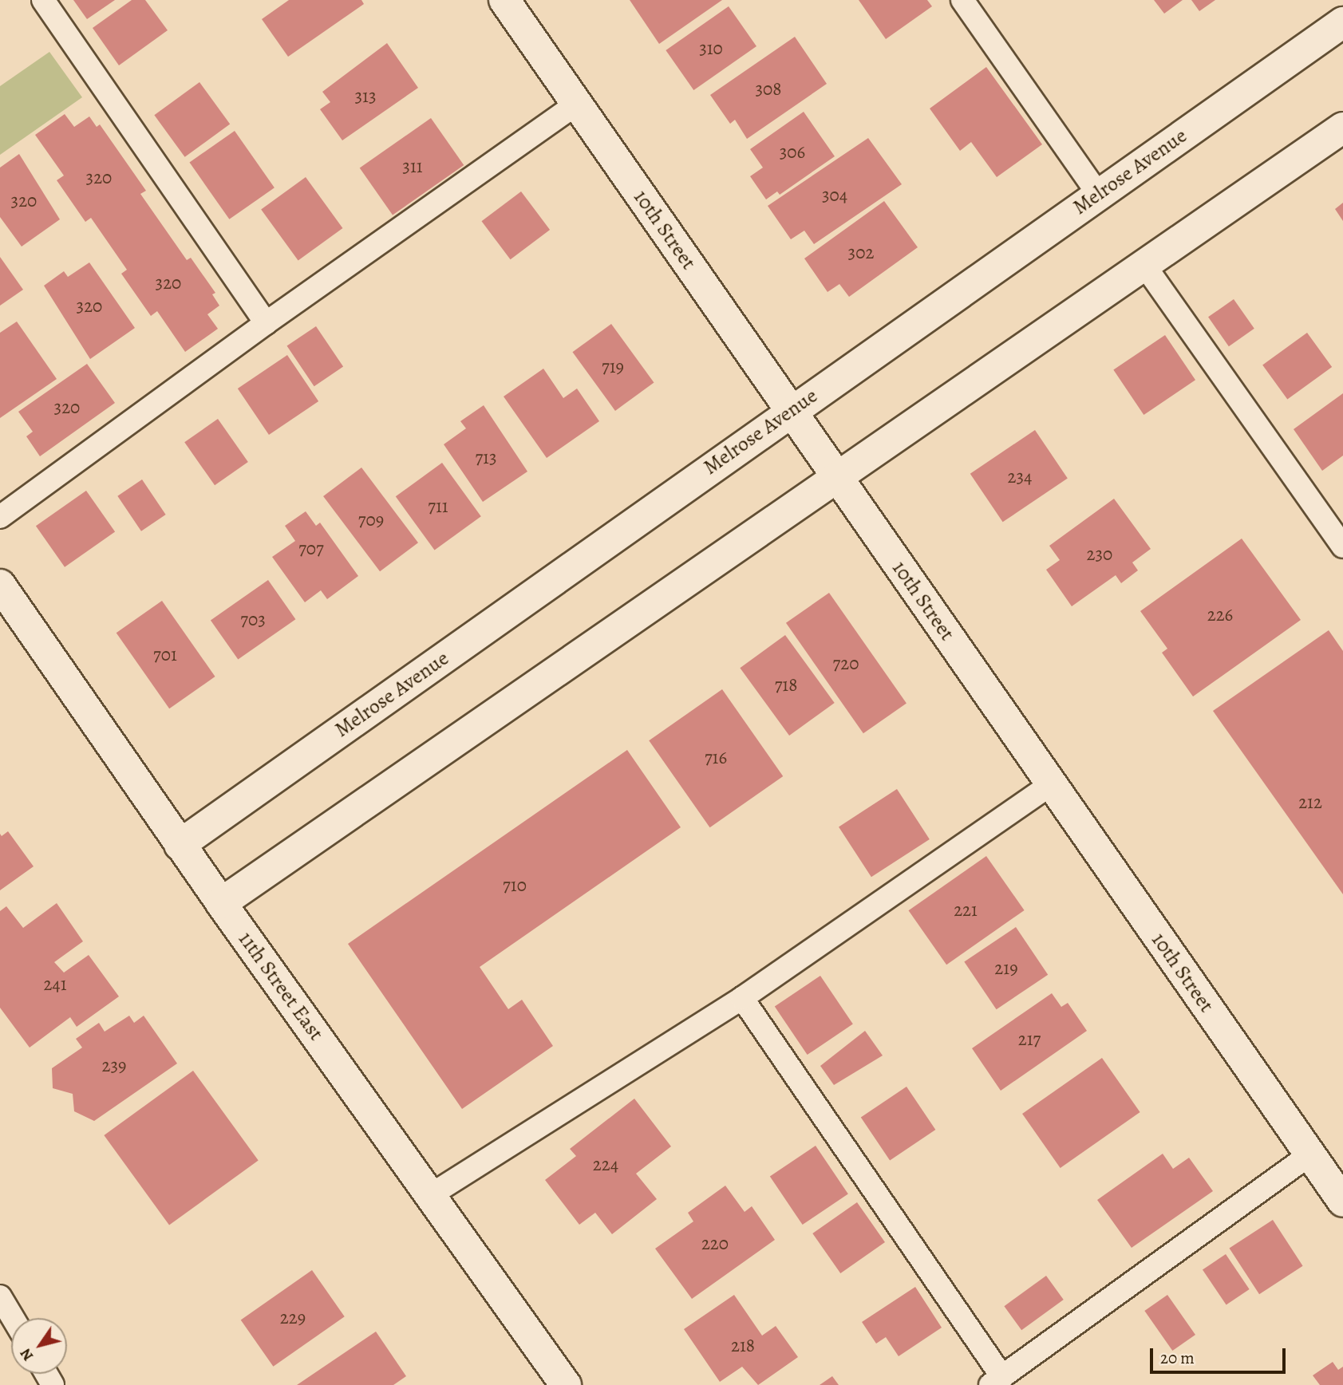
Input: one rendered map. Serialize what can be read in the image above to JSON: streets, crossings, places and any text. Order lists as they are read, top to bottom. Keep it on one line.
{"streets":{"street":["Melrose Avenue","10th Street","11th Street East"]},"crossings":[["Melrose Avenue","10th Street"],["Melrose Avenue","11th Street East"]],"house_numbers":["310","308","313","306","311","320","304","320","302","320","320","719","320","713","234","711","709","707","230","226","703","701","720","718","716","212","710","221","219","241","217","239","224","220","229","218"],"scale_bar":"20 m","north":"bottom left"}
